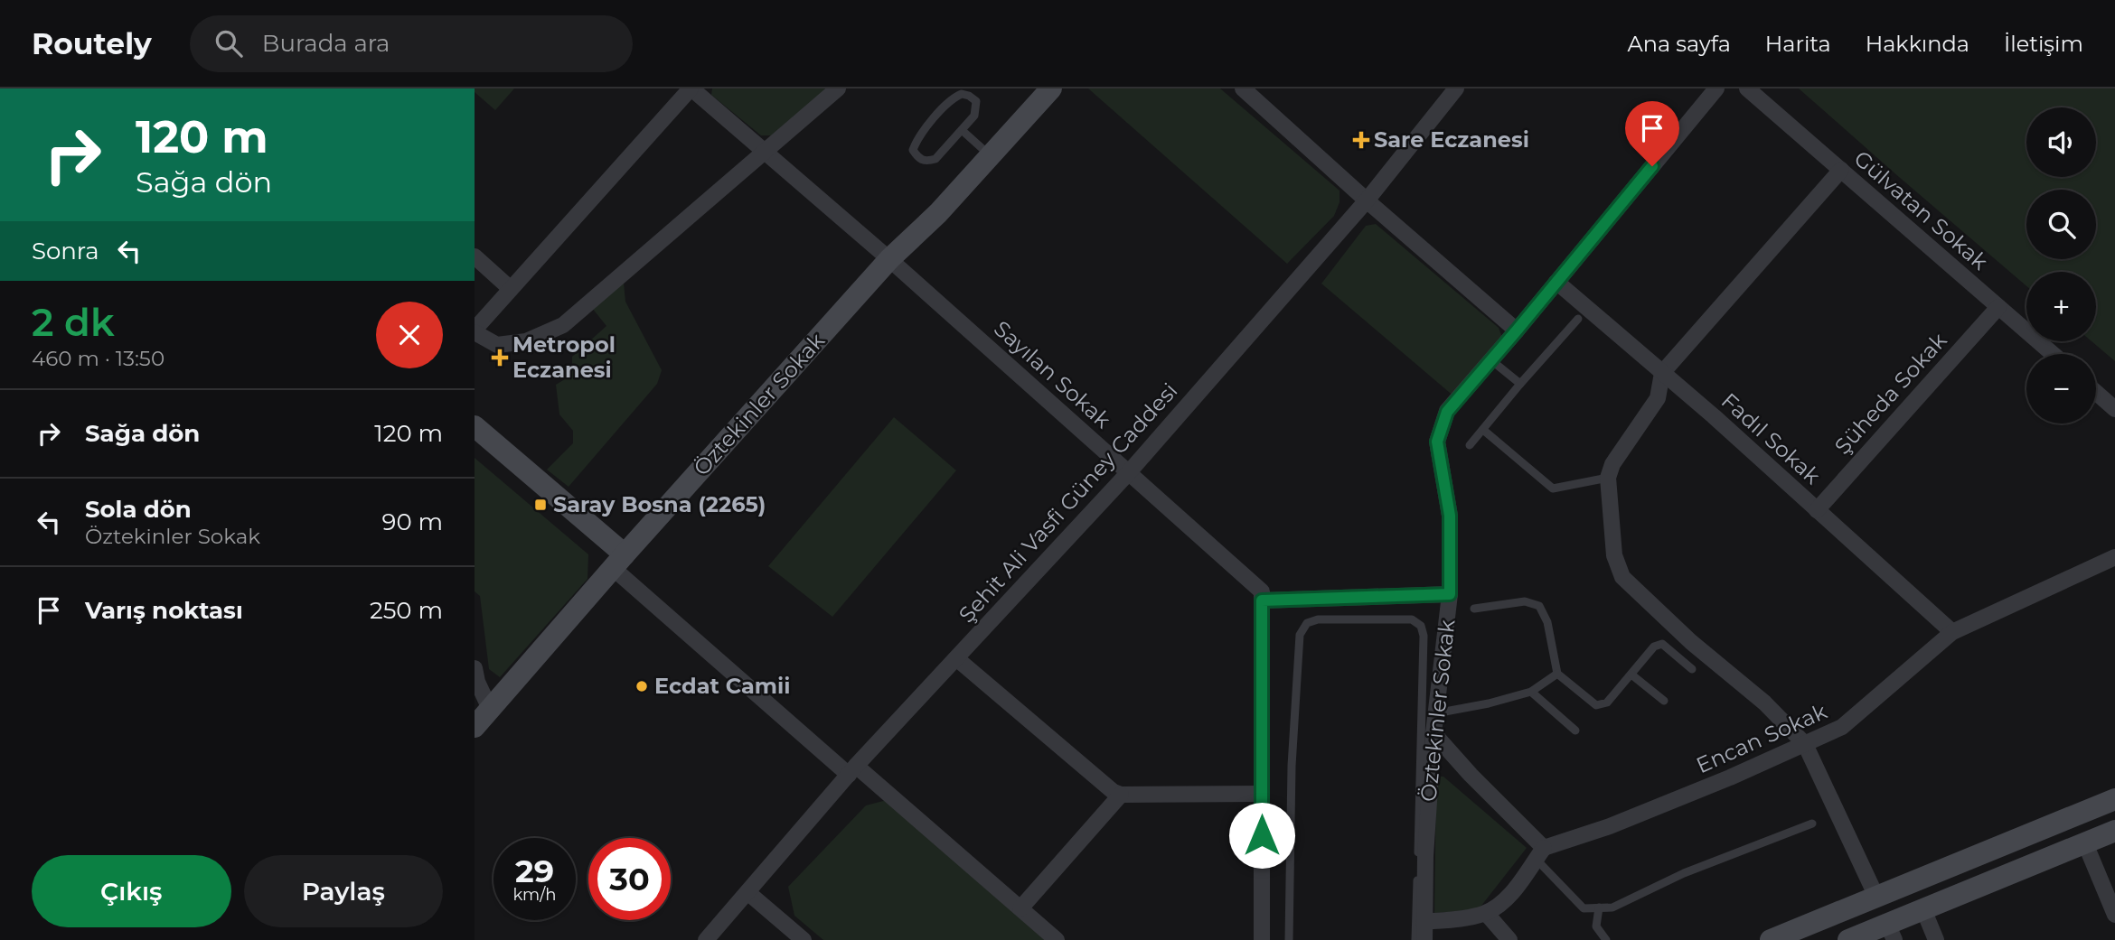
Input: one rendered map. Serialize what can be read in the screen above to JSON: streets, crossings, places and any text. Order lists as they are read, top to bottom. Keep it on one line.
{"streets":{"street":["Gülvatan Sokak","Sayılan Sokak","Şüheda Sokak","Öztekinler Sokak","Fadıl Sokak","Şehit Ali Vasfi Güney Caddesi","Encan Sokak"]},"crossings":[["Gülvatan Sokak","Şüheda Sokak"],["Sayılan Sokak","Öztekinler Sokak"],["Sayılan Sokak","Şehit Ali Vasfi Güney Caddesi"],["Şüheda Sokak","Fadıl Sokak"],["Öztekinler Sokak","Fadıl Sokak"],["Fadıl Sokak","Encan Sokak"]],"places":{"health":["Sare Eczanesi","Metropol Eczanesi"],"transit":["Saray Bosna (2265)"],"other":["Ecdat Camii"]},"page":{"header":"Routely","search":"Burada ara","nav":["Ana sayfa","Harita","Hakkında","İletişim"],"turn":["120 m","Sağa dön"],"map_buttons":["+","−"],"then":"Sonra","heading":["2 dk","460 m · 13:50"],"list":[{"name":"Sağa dön","value":"120 m"},{"name":"Sola dön","note":"Öztekinler Sokak","value":"90 m"},{"name":"Varış noktası","value":"250 m"}],"speed":"29 km/h","limit":"30","buttons":["Çıkış","Paylaş"]}}
